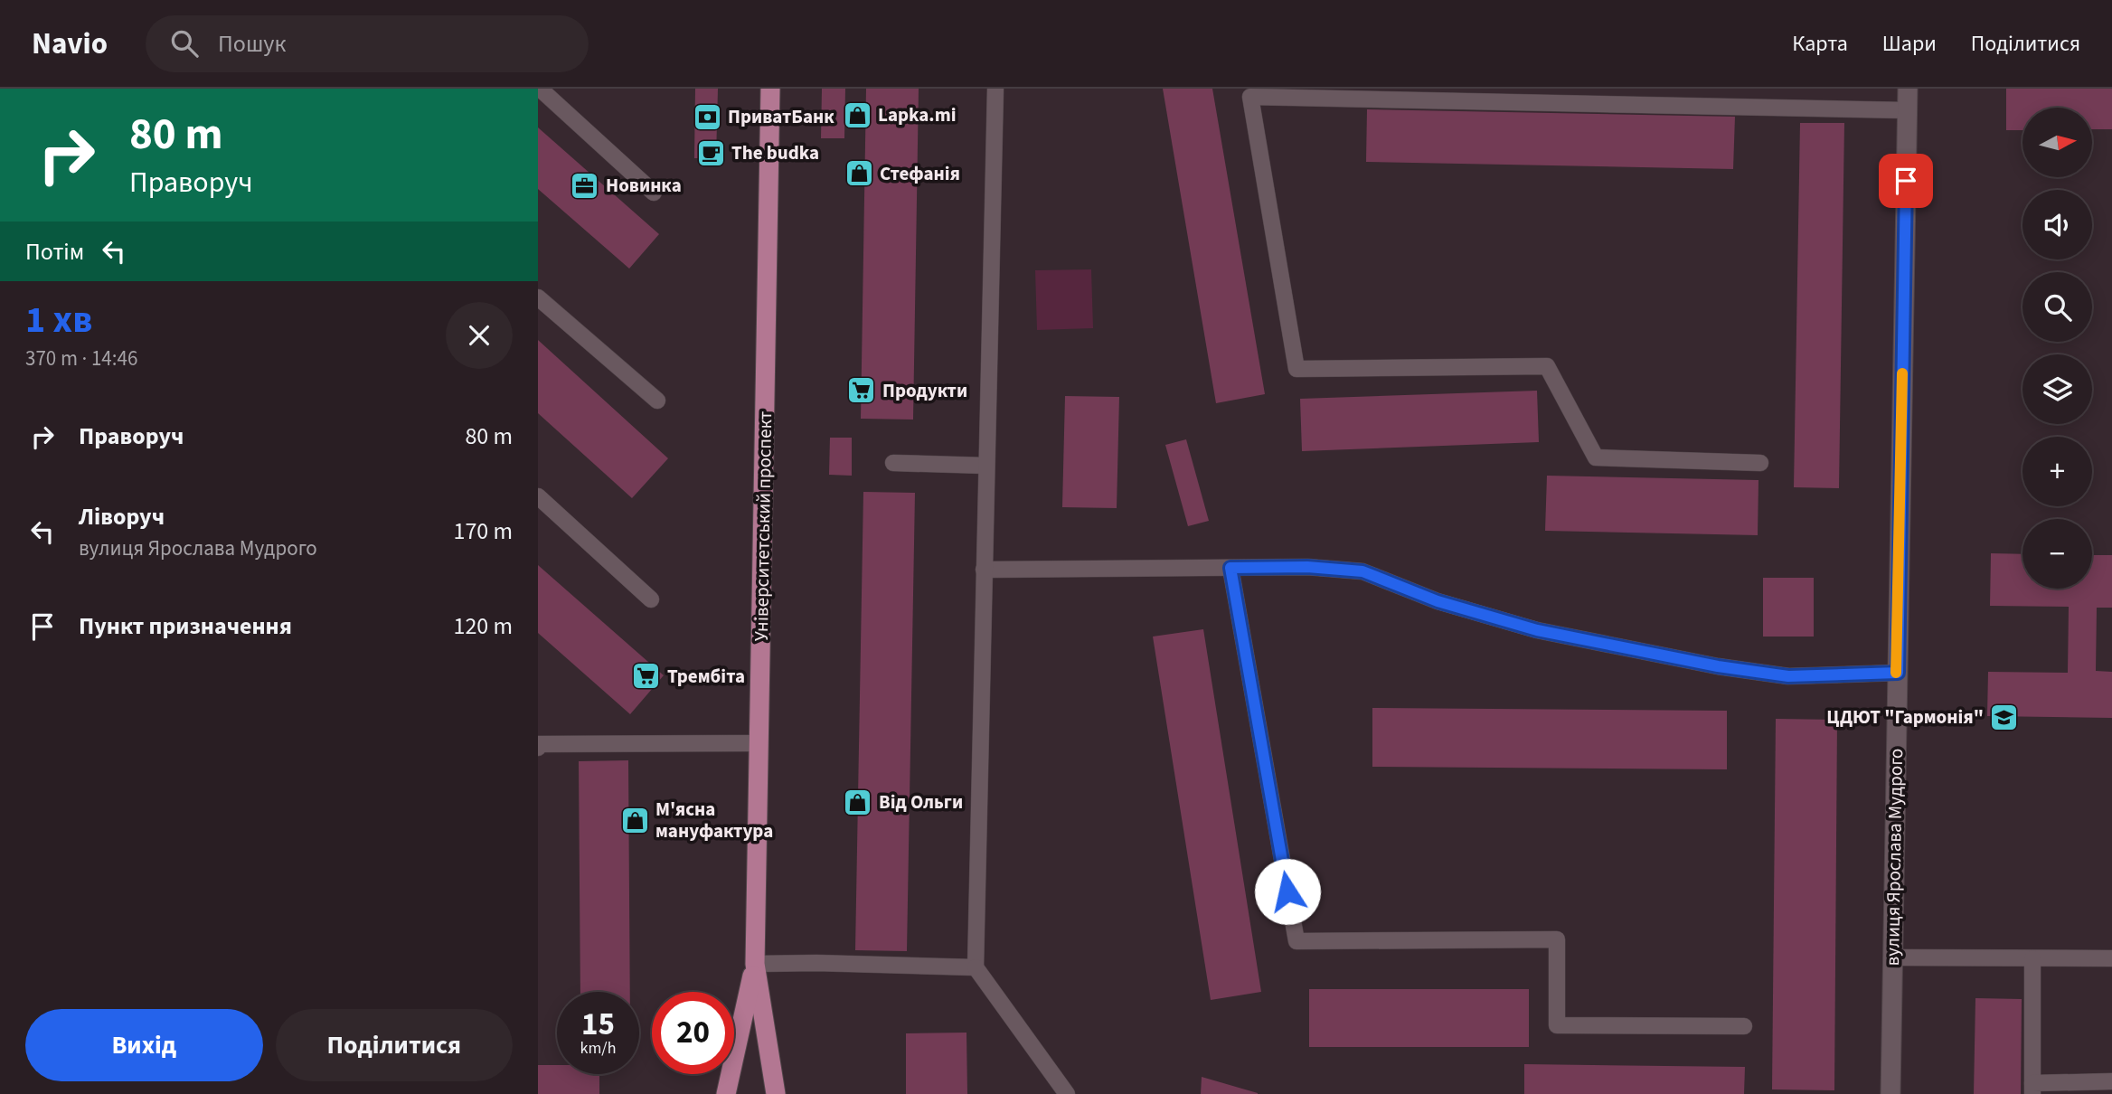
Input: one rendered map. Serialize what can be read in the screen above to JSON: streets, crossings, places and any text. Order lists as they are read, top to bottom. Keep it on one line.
{"streets":{"main road":["Університетський проспект"],"street":["вулиця Ярослава Мудрого"]},"places":{"shop":["Lapka.mi","Стефанія","Від Ольги","М'ясна мануфактура"],"bank":["ПриватБанк"],"cafe":["The budka"],"office":["Новинка"],"supermarket":["Продукти","Трембіта"],"school or university":["ЦДЮТ \"Гармонія\""]},"north":"right","page":{"header":"Navio","search":"Пошук","nav":["Карта","Шари","Поділитися"],"turn":["80 m","Праворуч"],"map_buttons":["+","−"],"then":"Потім","heading":["1 хв","370 m · 14:46"],"list":[{"name":"Праворуч","value":"80 m"},{"name":"Ліворуч","note":"вулиця Ярослава Мудрого","value":"170 m"},{"name":"Пункт призначення","value":"120 m"}],"speed":"15 km/h","limit":"20","buttons":["Вихід","Поділитися"]}}
